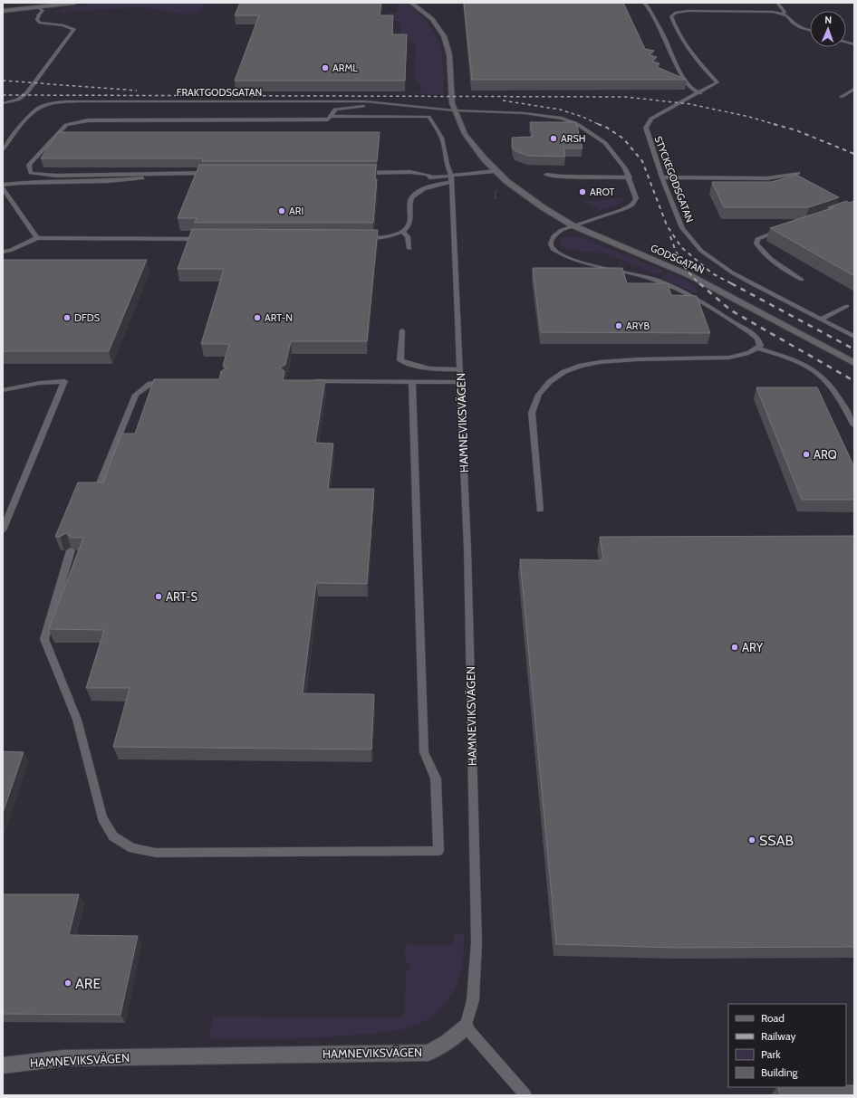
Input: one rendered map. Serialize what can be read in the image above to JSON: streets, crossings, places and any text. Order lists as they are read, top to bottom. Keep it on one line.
{"streets":{"street":["GODSGATAN","HAMNEVIKSVÄGEN"],"lane":["FRAKTGODSGATAN","STYCKEGODSGATAN"]},"crossings":[["FRAKTGODSGATAN","GODSGATAN"]],"places":["ARML","ARSH","AROT","ARI","DFDS","ART-N","ARYB","ARQ","ART-S","ARY","SSAB","ARE"],"legend":["Road","Railway","Park","Building"],"north":"top"}
